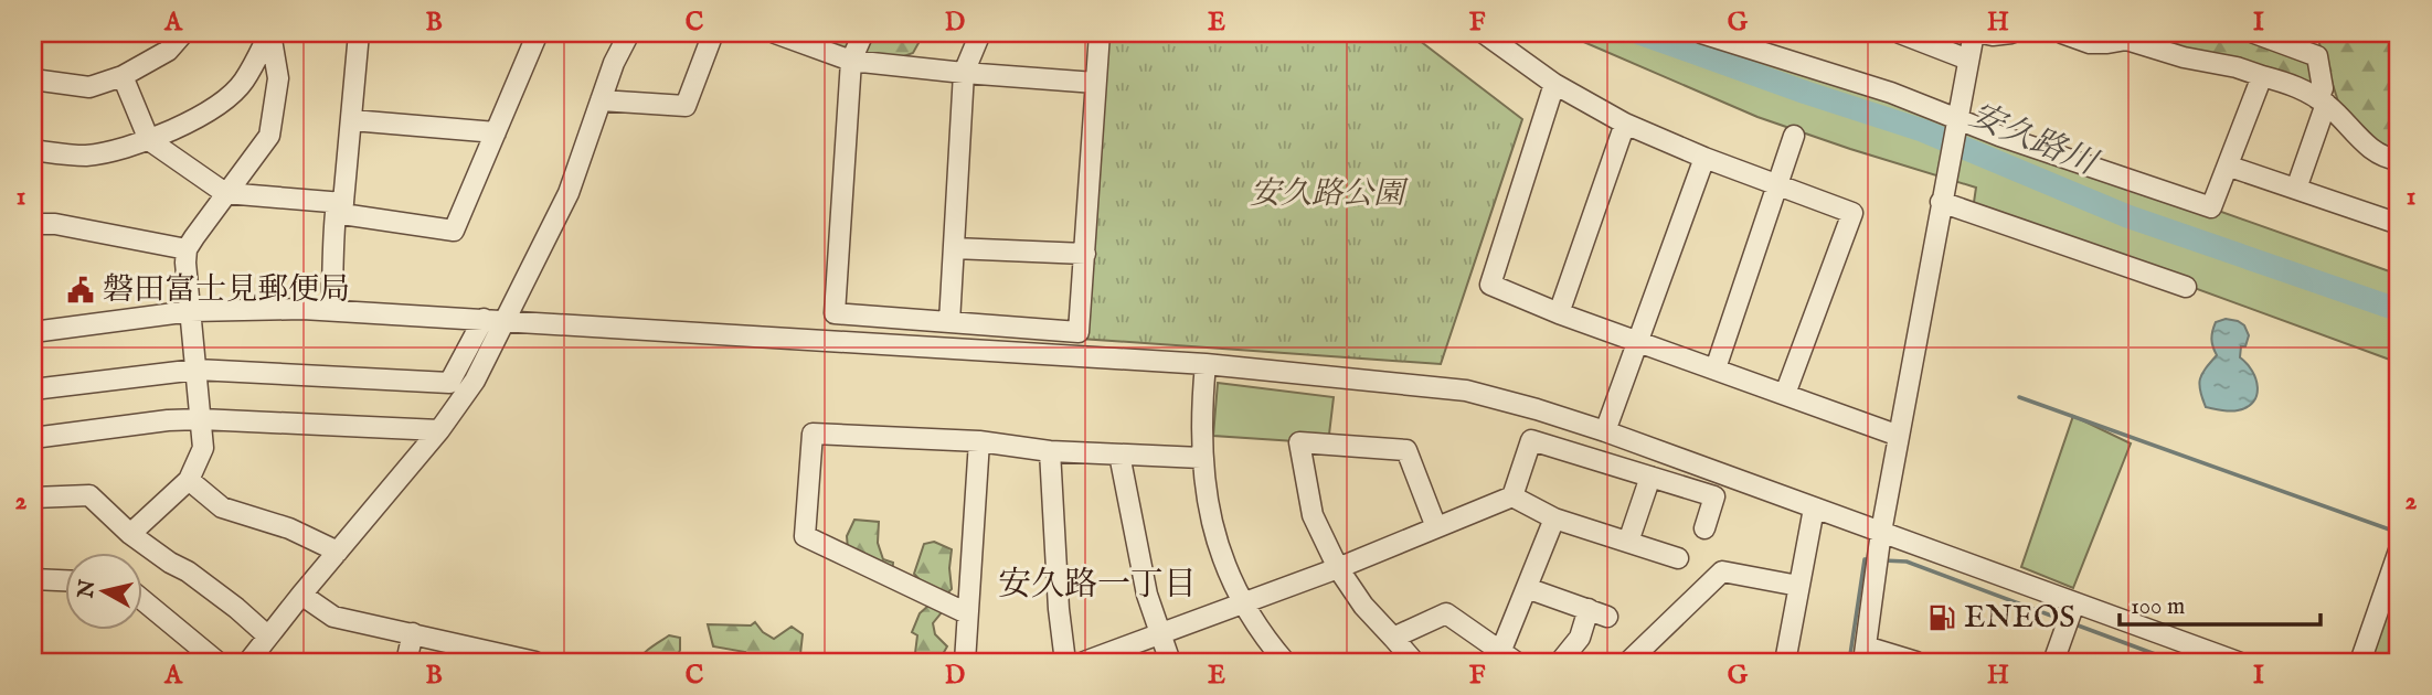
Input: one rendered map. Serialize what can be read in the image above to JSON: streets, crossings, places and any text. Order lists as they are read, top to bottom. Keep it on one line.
{"districts":["安久路一丁目"],"water":["安久路川"],"parks":["安久路公園"],"places":{"public building":["磐田富士見郵便局"],"fuel station":["ENEOS"]},"scale_bar":"100 m","north":"left","grid":{"columns":["A","B","C","D","E","F","G","H","I"],"rows":["1","2"]}}
